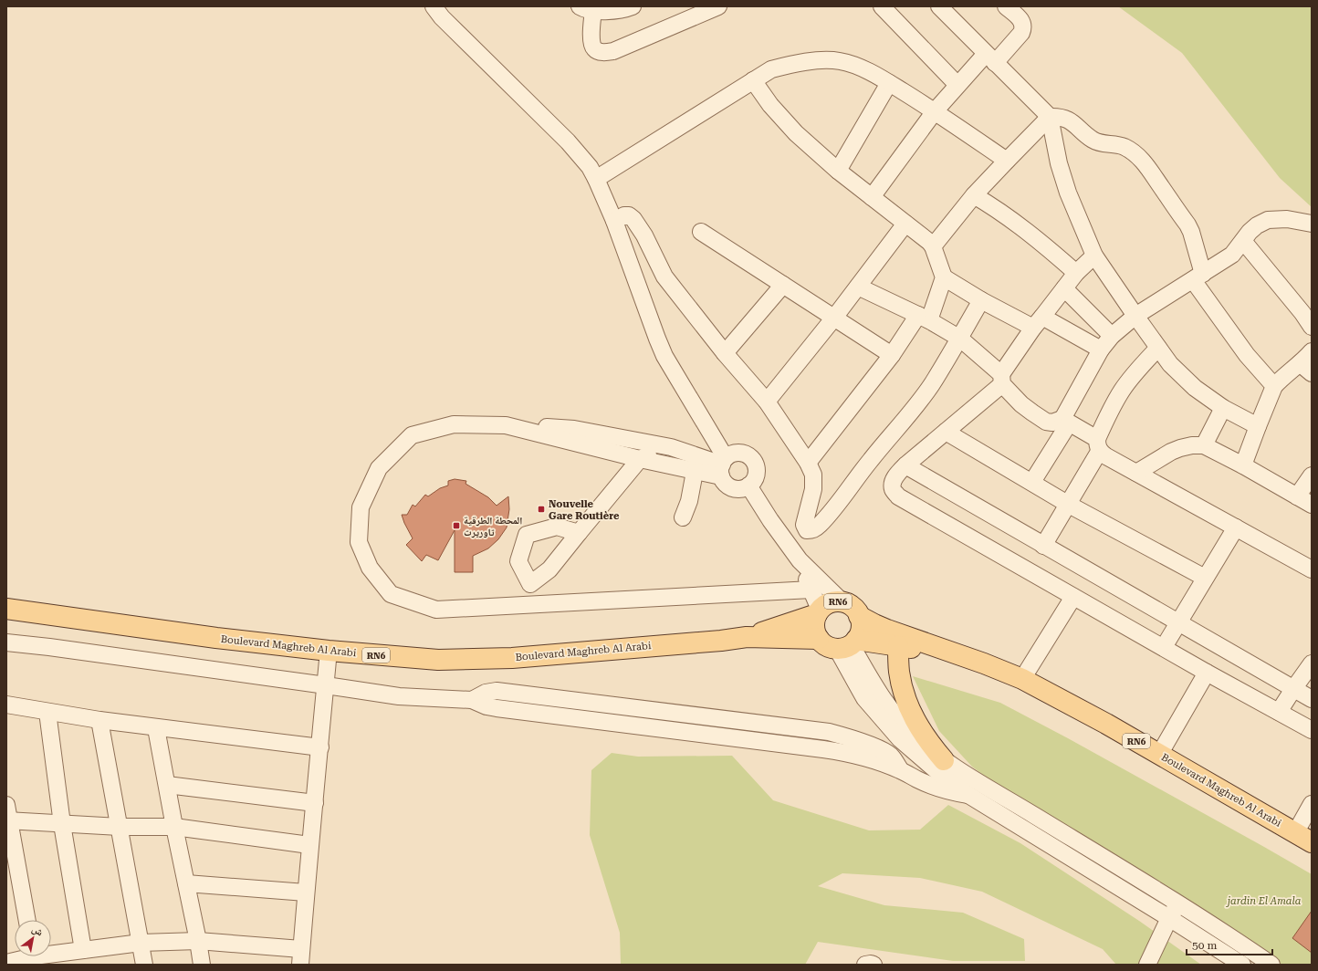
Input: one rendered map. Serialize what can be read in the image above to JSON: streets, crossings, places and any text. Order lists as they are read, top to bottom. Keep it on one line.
{"streets":{"main road":["RN6","Boulevard Maghreb Al Arabi"]},"crossings":[["RN6","Boulevard Maghreb Al Arabi"]],"parks":["jardin El Amala"],"places":{"transit":["Nouvelle Gare Routière","المحطة الطرقية تاوريرت"]},"scale_bar":"50 m","north":"top right"}
